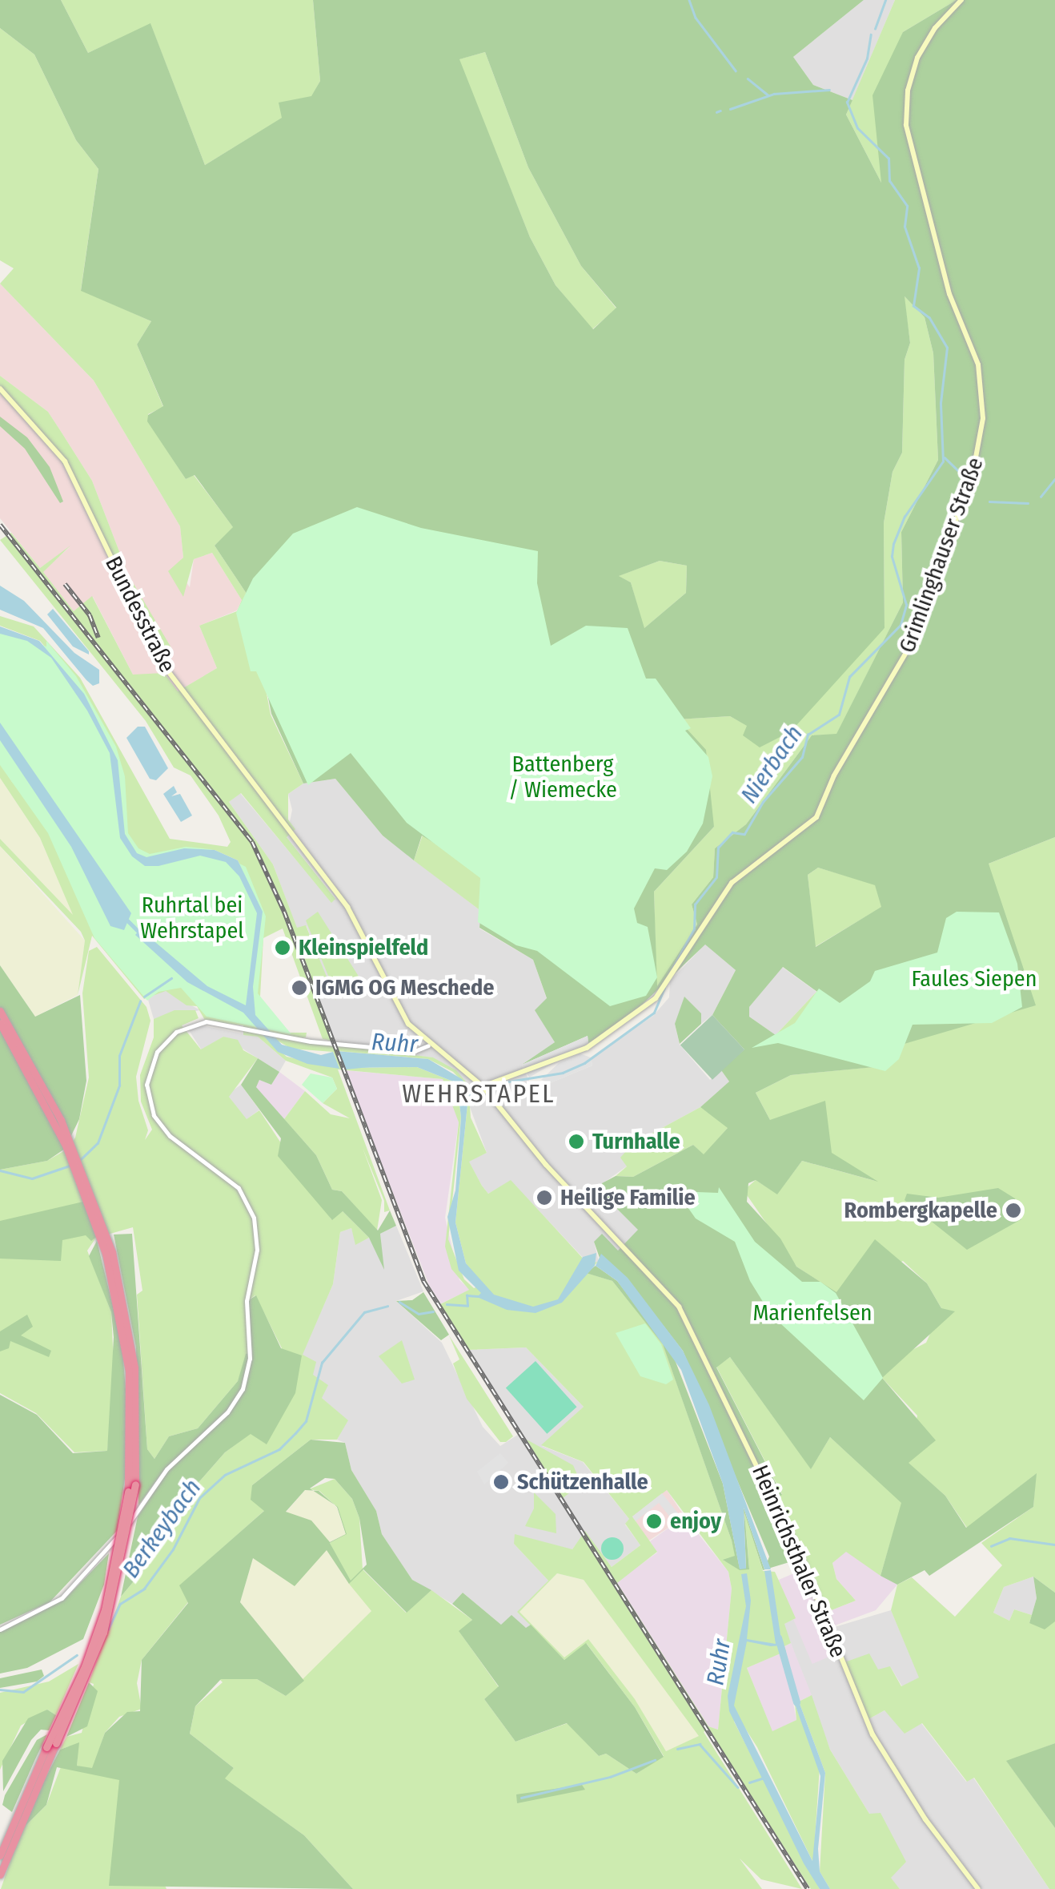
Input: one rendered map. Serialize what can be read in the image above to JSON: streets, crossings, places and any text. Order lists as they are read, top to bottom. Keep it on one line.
{"streets":{"main road":["Grimlinghauser Straße","Bundesstraße","Heinrichsthaler Straße"]},"crossings":[["Grimlinghauser Straße","Heinrichsthaler Straße"],["Bundesstraße","Heinrichsthaler Straße"]],"districts":["WEHRSTAPEL"],"water":["Nierbach","Ruhr","Berkeybach"],"parks":["Battenberg / Wiemecke","Ruhrtal bei Wehrstapel","Faules Siepen","Marienfelsen"],"places":["Kleinspielfeld","IGMG OG Meschede","Turnhalle","Heilige Familie","Rombergkapelle","Schützenhalle","enjoy"]}
